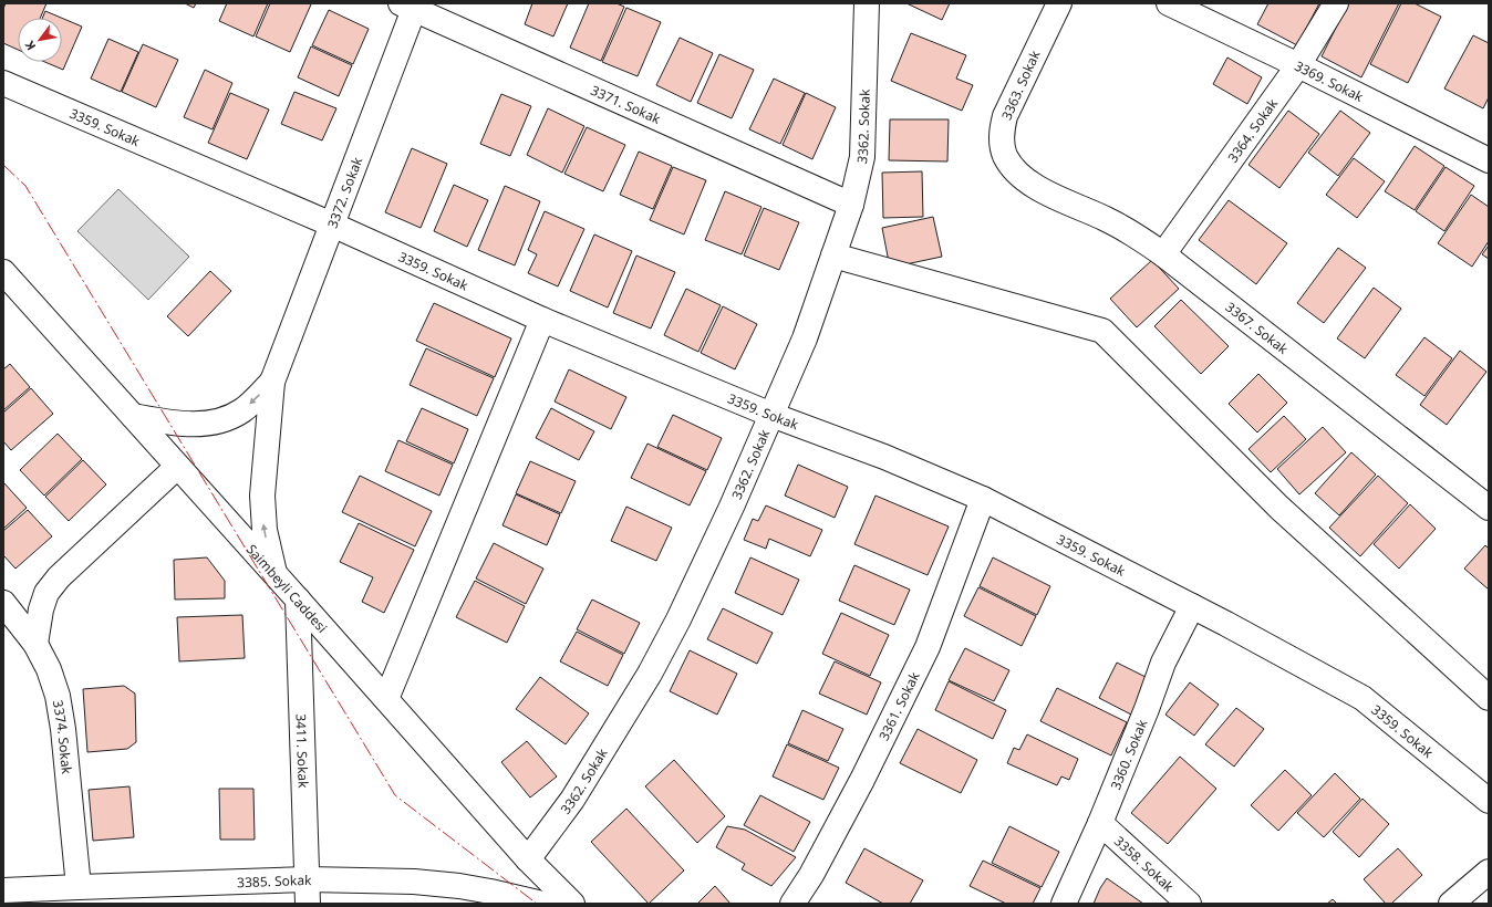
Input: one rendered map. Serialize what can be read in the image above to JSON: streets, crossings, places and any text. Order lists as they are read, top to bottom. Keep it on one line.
{"streets":{"street":["3369. Sokak","3363. Sokak","3371. Sokak","3362. Sokak","3359. Sokak","3364. Sokak","3372. Sokak","3367. Sokak","Saimbeyli Caddesi","3361. Sokak","3374. Sokak","3411. Sokak","3360. Sokak","3358. Sokak","3385. Sokak"]},"crossings":[["3369. Sokak","3364. Sokak"],["3363. Sokak","3367. Sokak"],["3371. Sokak","3362. Sokak"],["3371. Sokak","3372. Sokak"],["3362. Sokak","3359. Sokak"],["3362. Sokak","Saimbeyli Caddesi"],["3359. Sokak","3372. Sokak"],["3359. Sokak","3361. Sokak"],["3359. Sokak","3360. Sokak"],["3364. Sokak","3367. Sokak"],["Saimbeyli Caddesi","3411. Sokak"],["3374. Sokak","3385. Sokak"],["3411. Sokak","3385. Sokak"],["3360. Sokak","3358. Sokak"]],"north":"bottom left"}
